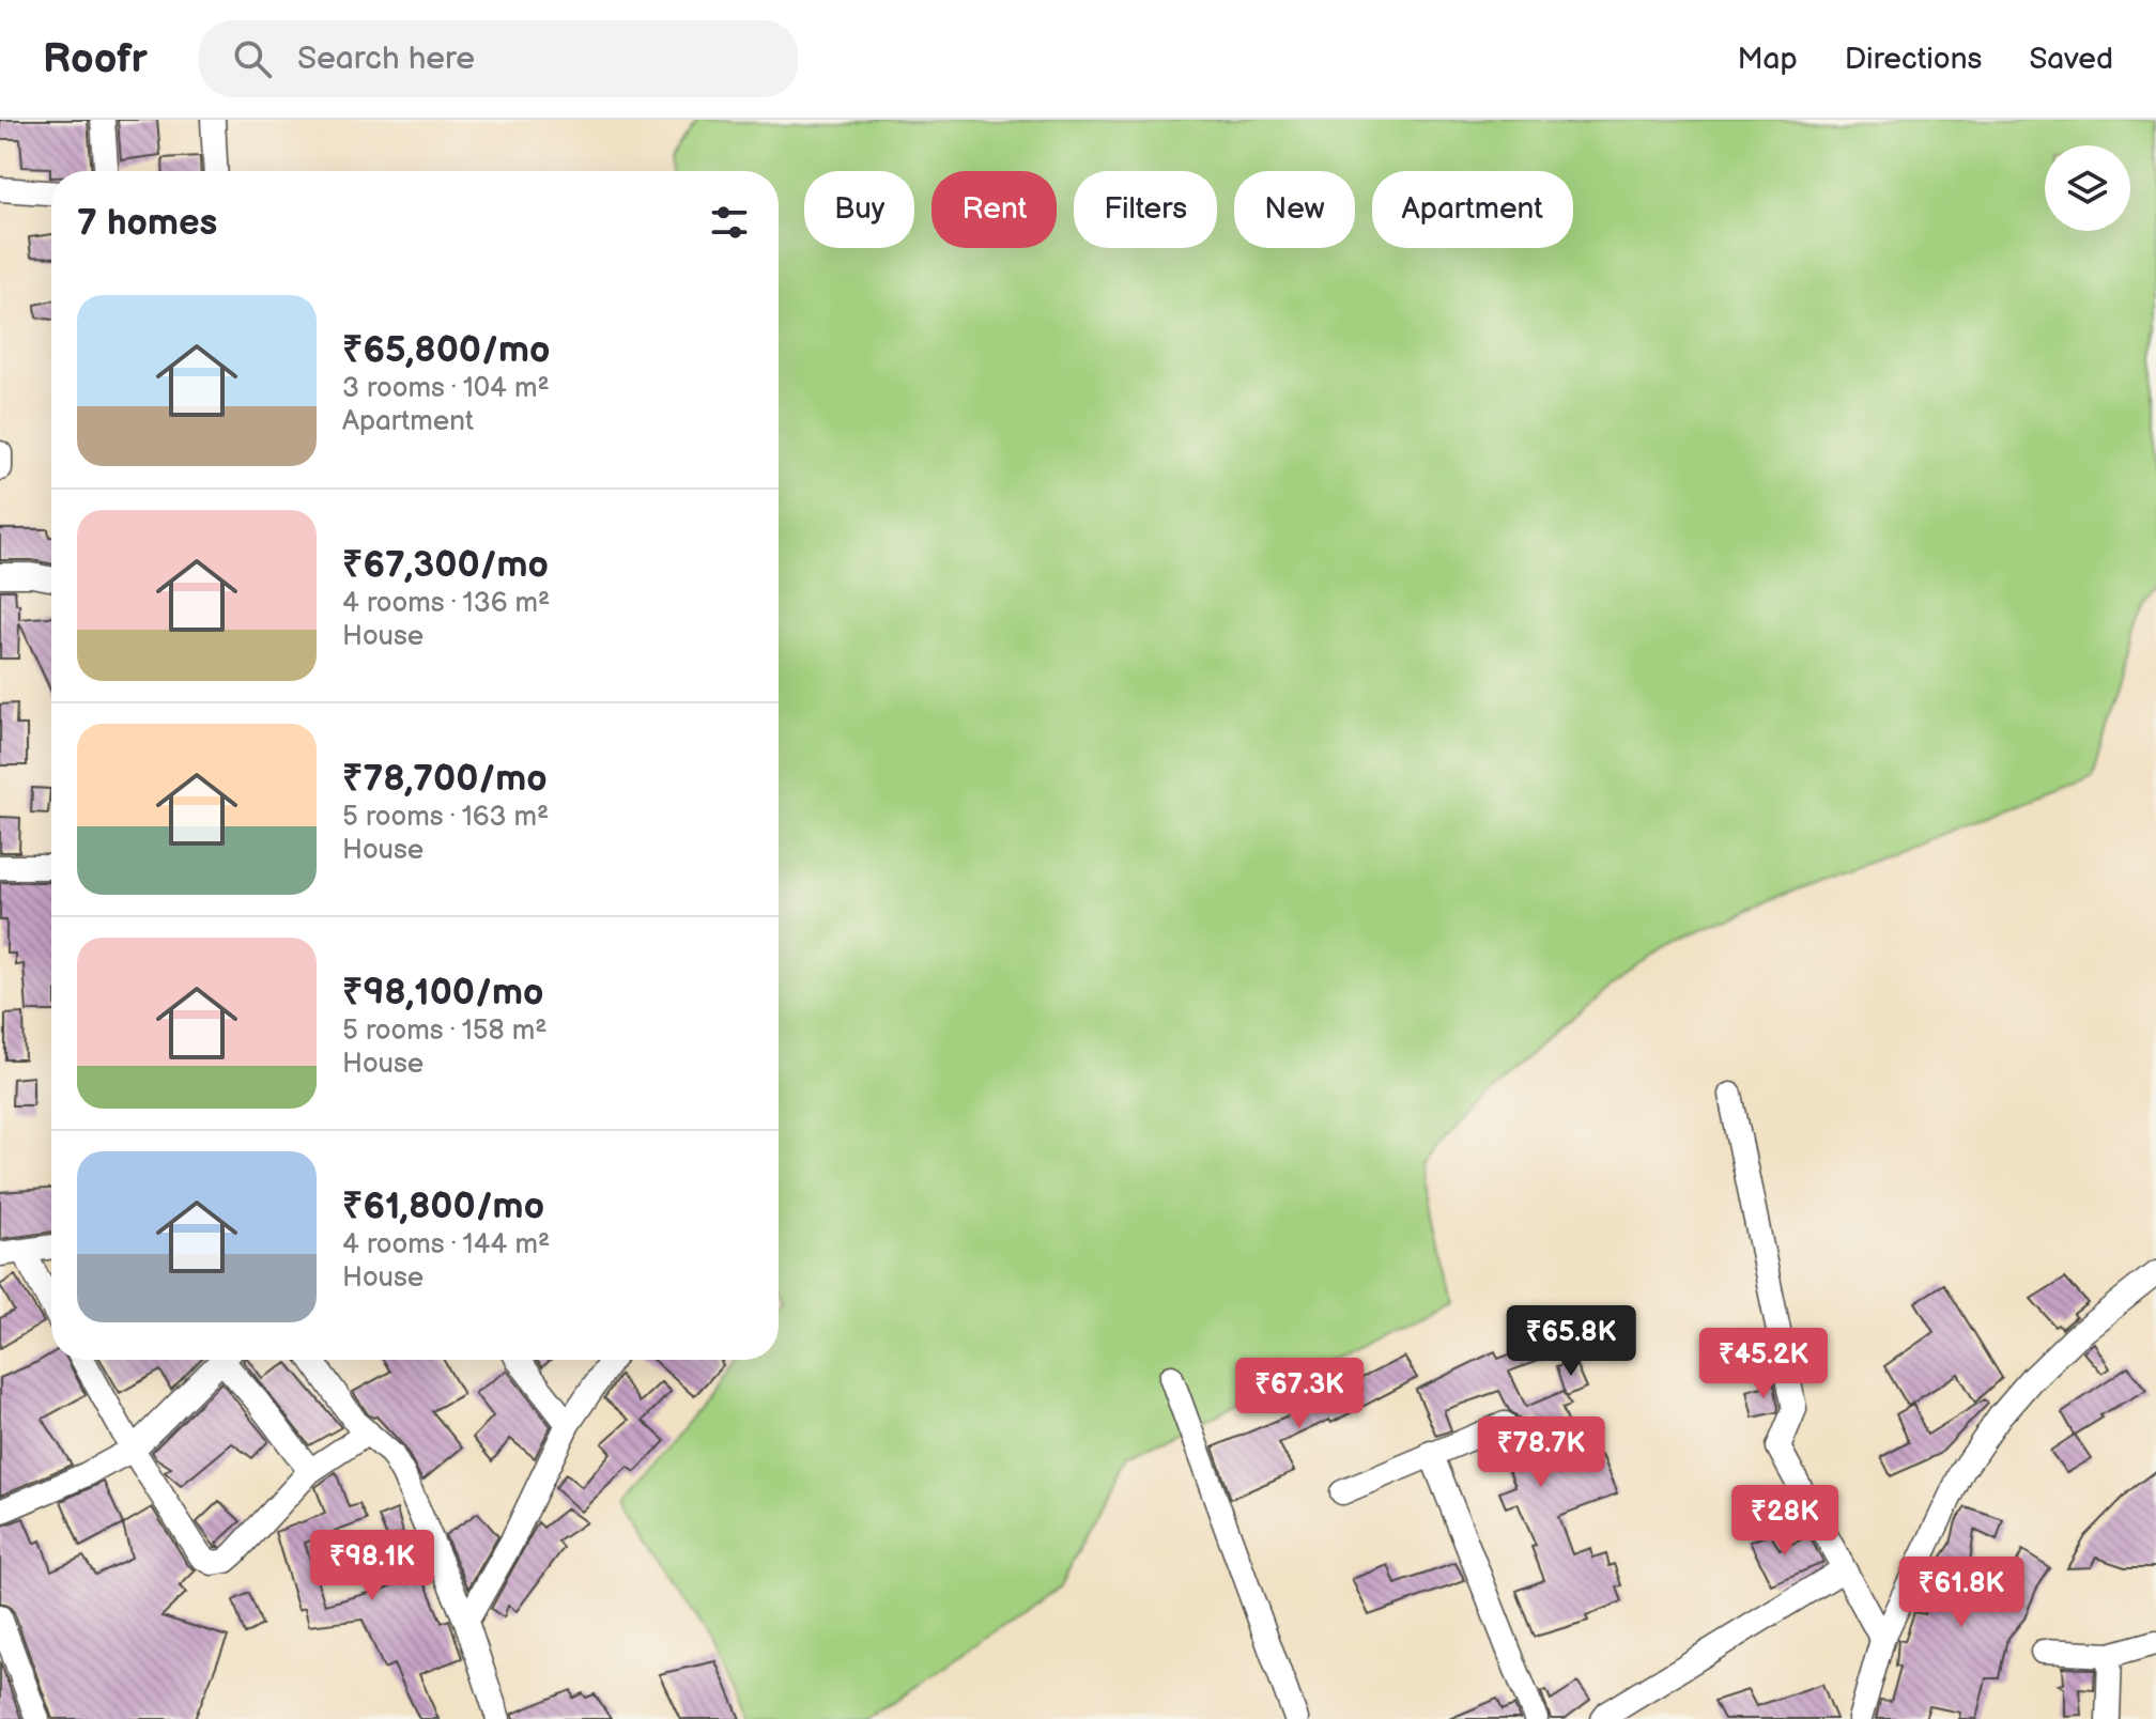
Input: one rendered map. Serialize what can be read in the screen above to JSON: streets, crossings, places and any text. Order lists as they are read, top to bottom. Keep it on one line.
{"page":{"header":"Roofr","search":"Search here","nav":["Map","Directions","Saved"],"chip":["Buy","Rent","Filters","New","Apartment"],"heading":"7 homes","list":[{"name":"₹65,800/mo","note":"3 rooms · 104 m² · Apartment"},{"name":"₹67,300/mo","note":"4 rooms · 136 m² · House"},{"name":"₹78,700/mo","note":"5 rooms · 163 m² · House"},{"name":"₹98,100/mo","note":"5 rooms · 158 m² · House"},{"name":"₹61,800/mo","note":"4 rooms · 144 m² · House"}],"price":["₹65.8K","₹45.2K","₹67.3K","₹78.7K","₹28K","₹98.1K","₹61.8K"]}}
